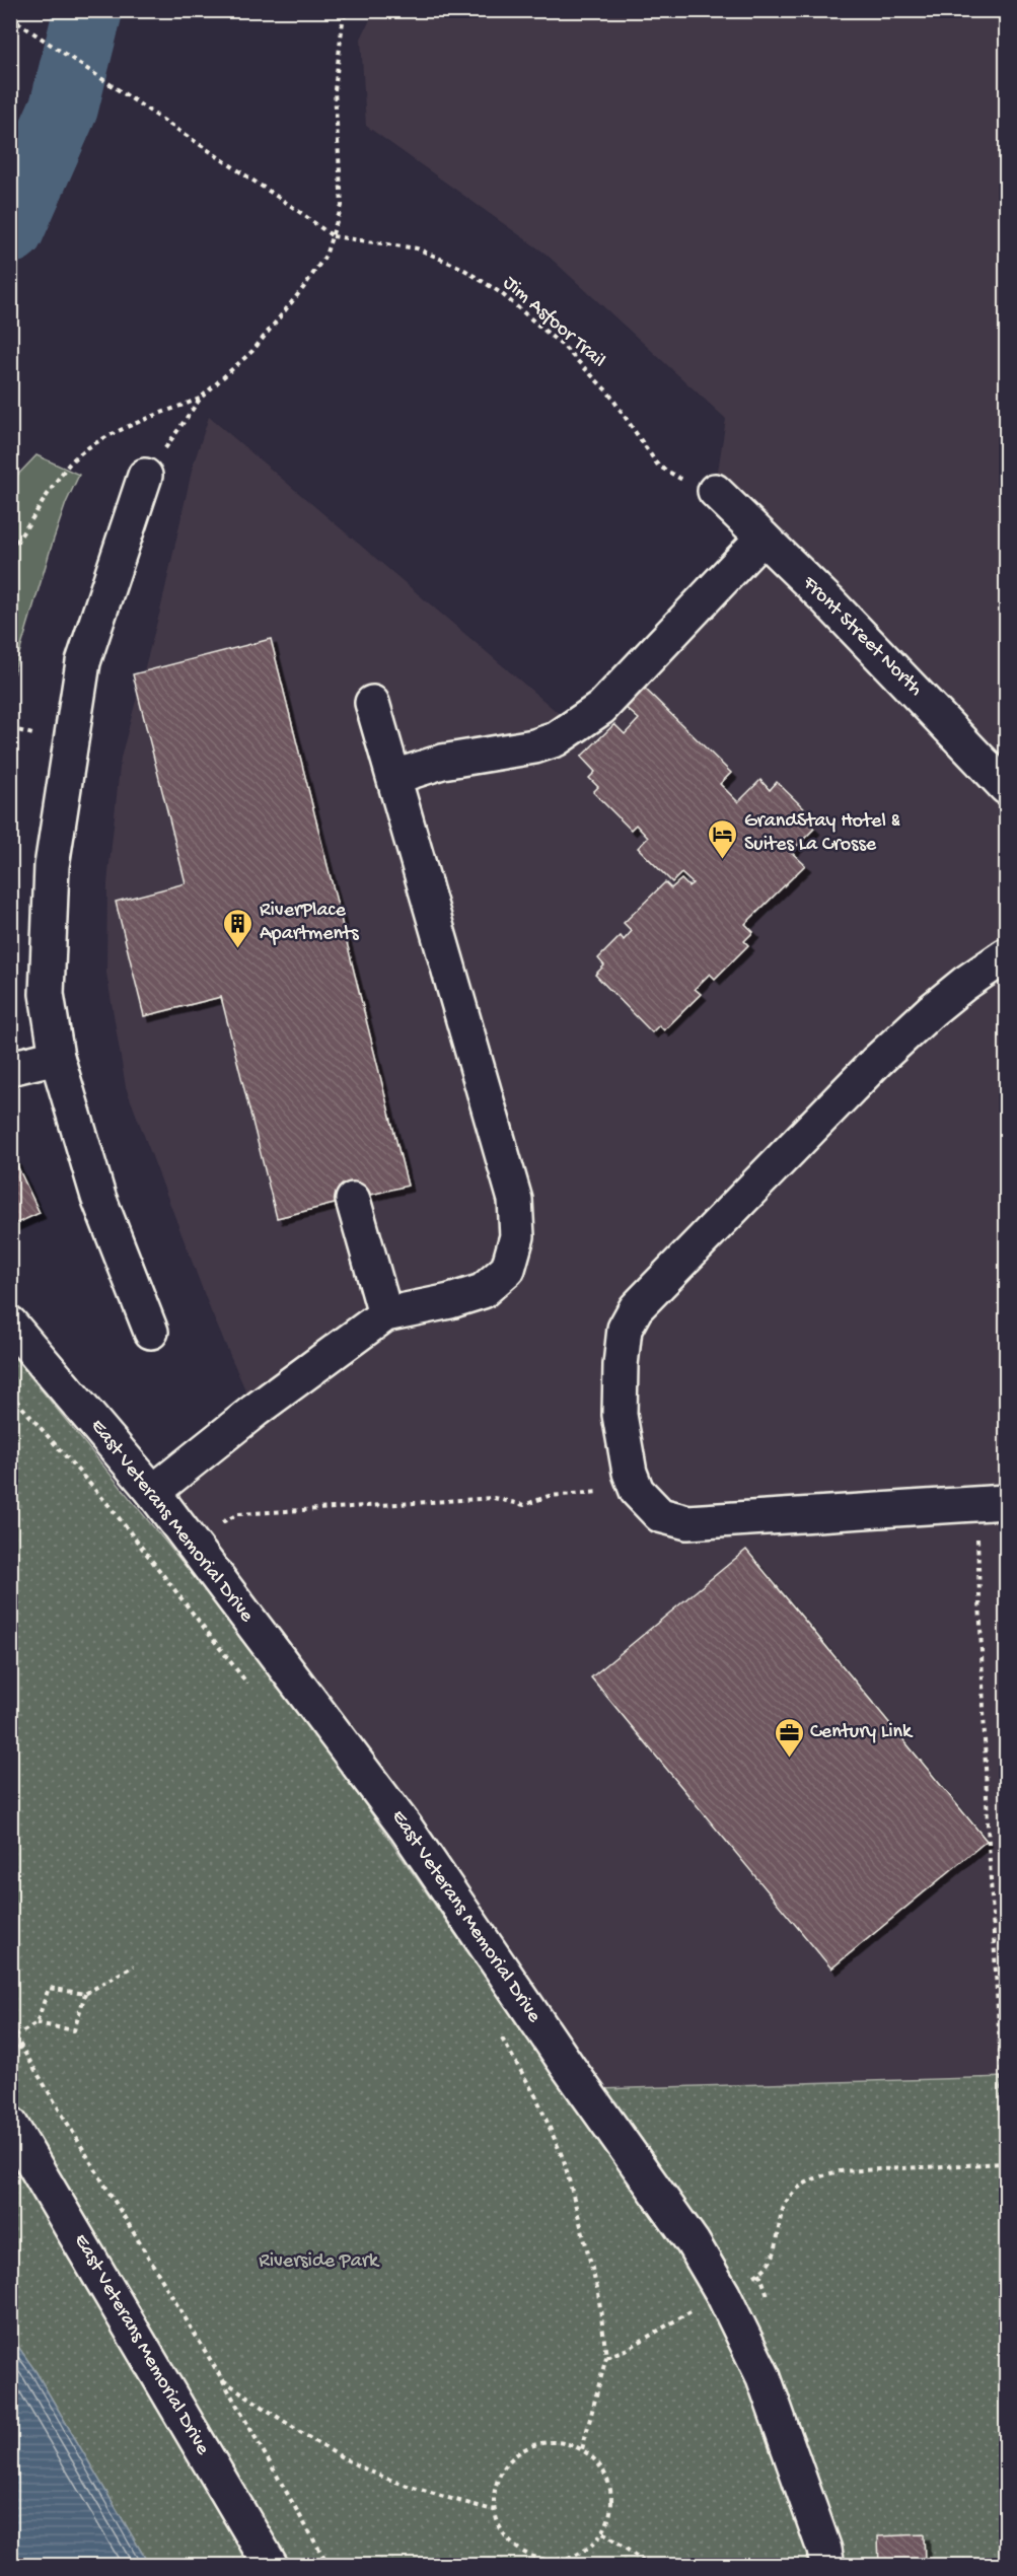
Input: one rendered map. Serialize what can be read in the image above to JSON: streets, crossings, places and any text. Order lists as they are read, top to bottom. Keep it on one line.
{"streets":{"street":["Front Street North","East Veterans Memorial Drive"],"path":["Jim Asfoor Trail"]},"crossings":[["Jim Asfoor Trail","Front Street North"]],"parks":["Riverside Park"],"places":{"hotel":["GrandStay Hotel & Suites La Crosse"],"building":["RiverPlace Apartments"],"office":["Century Link"]}}
